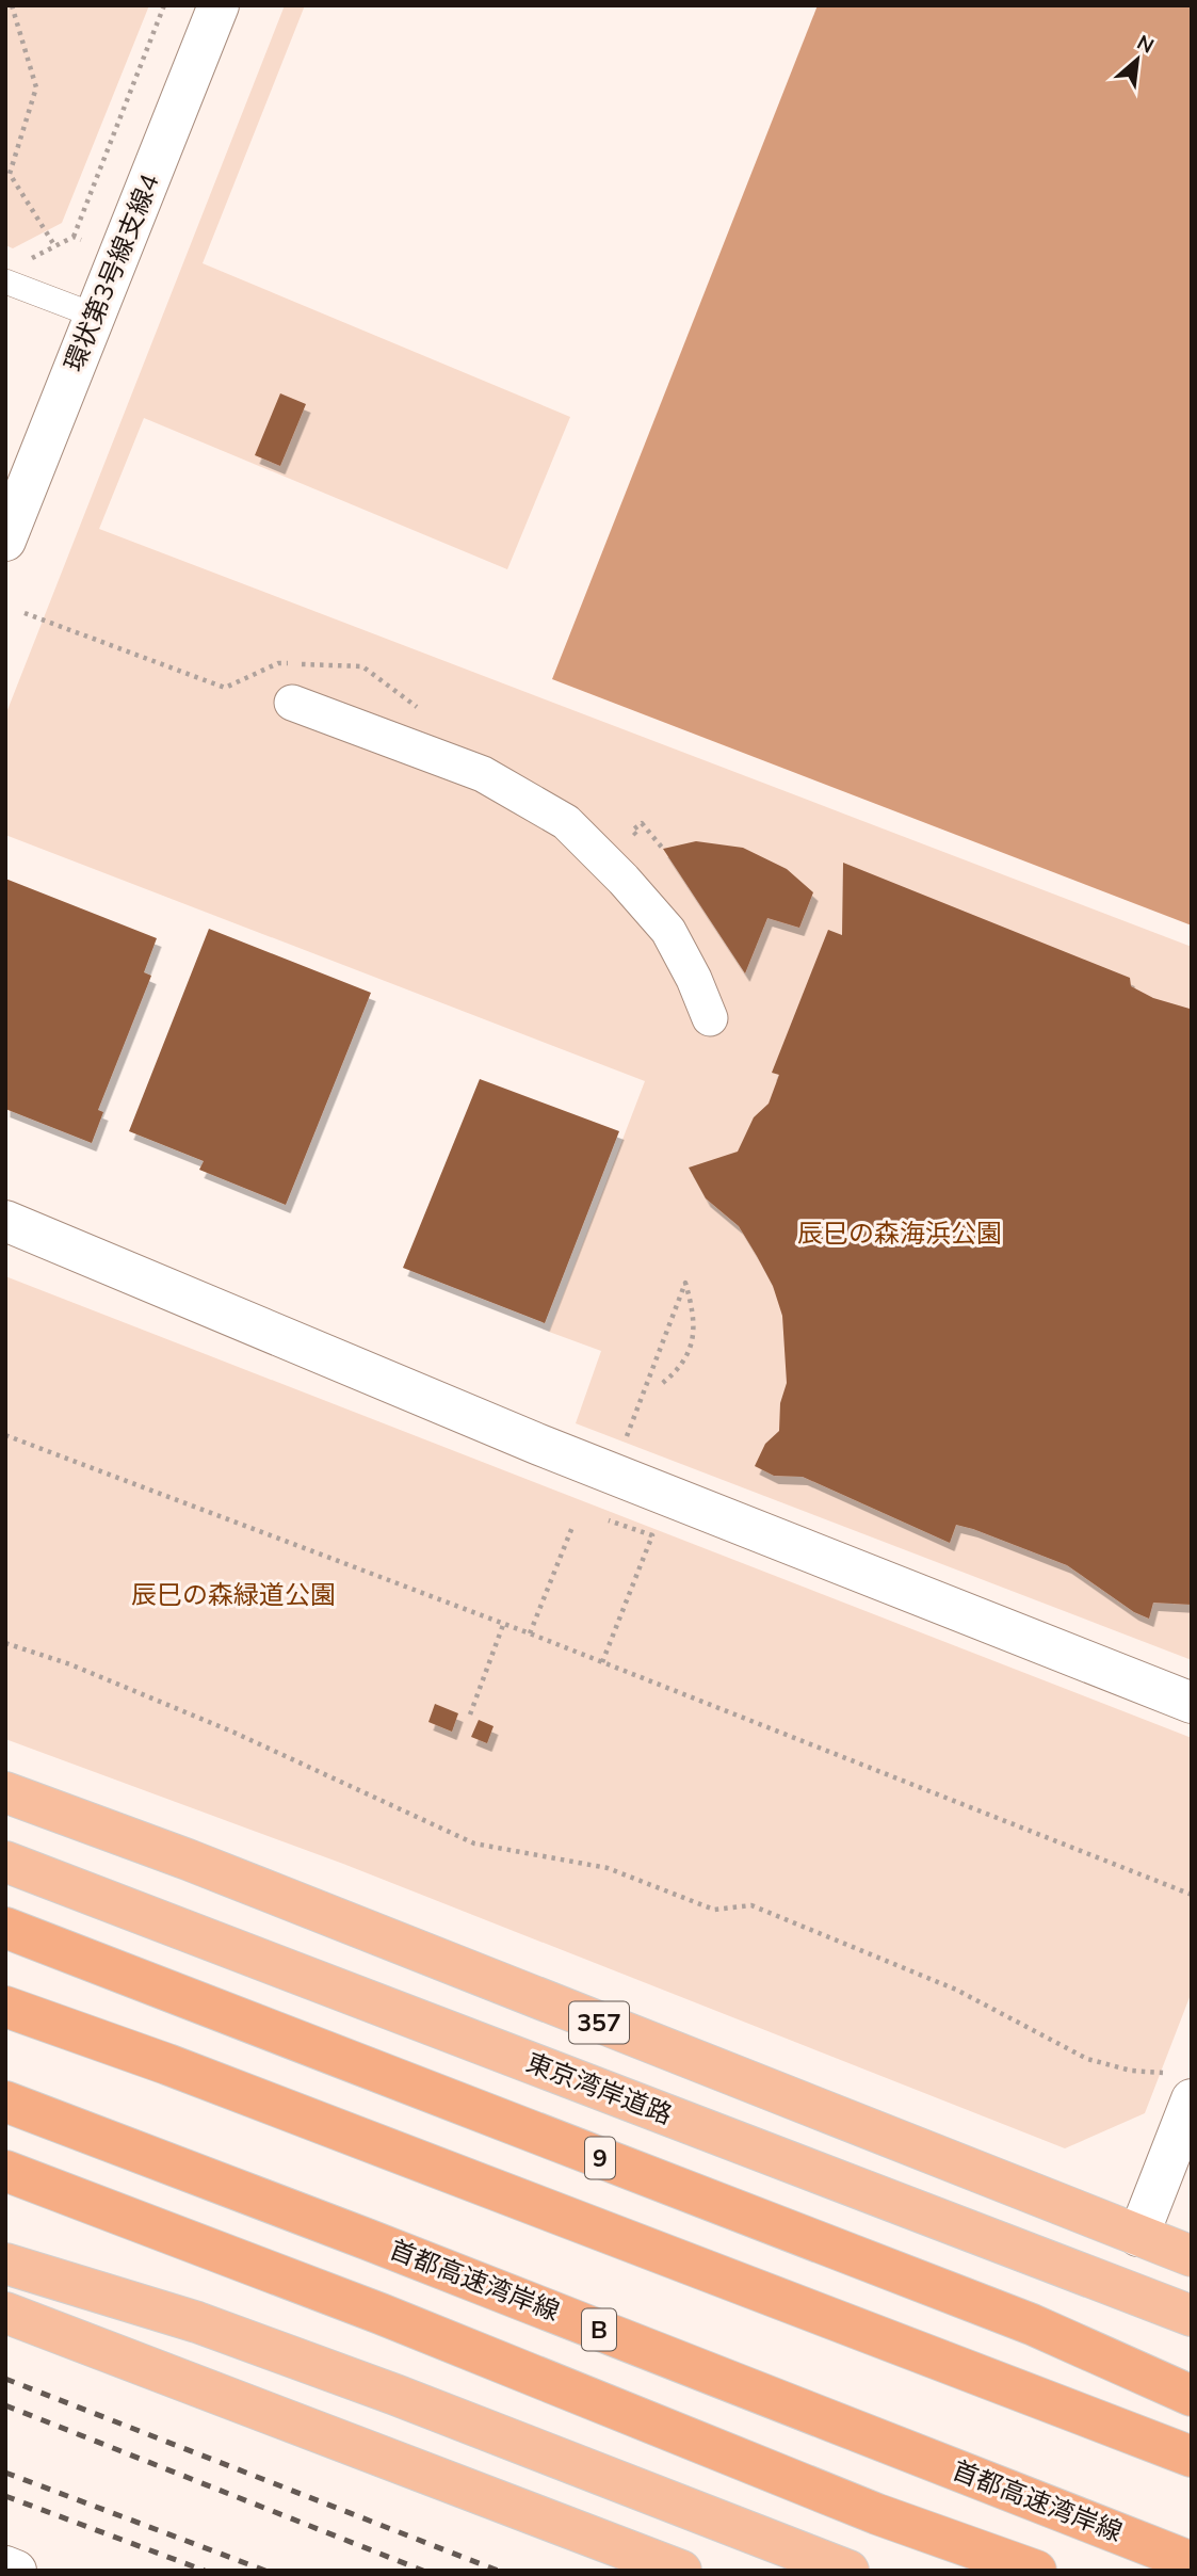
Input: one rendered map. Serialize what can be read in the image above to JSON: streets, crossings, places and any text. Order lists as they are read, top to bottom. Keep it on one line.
{"streets":{"highway":["357","東京湾岸道路","9","首都高速湾岸線","B"],"street":["環状第3号線支線4"]},"parks":["辰巳の森海浜公園","辰巳の森緑道公園"],"north":"top right"}
